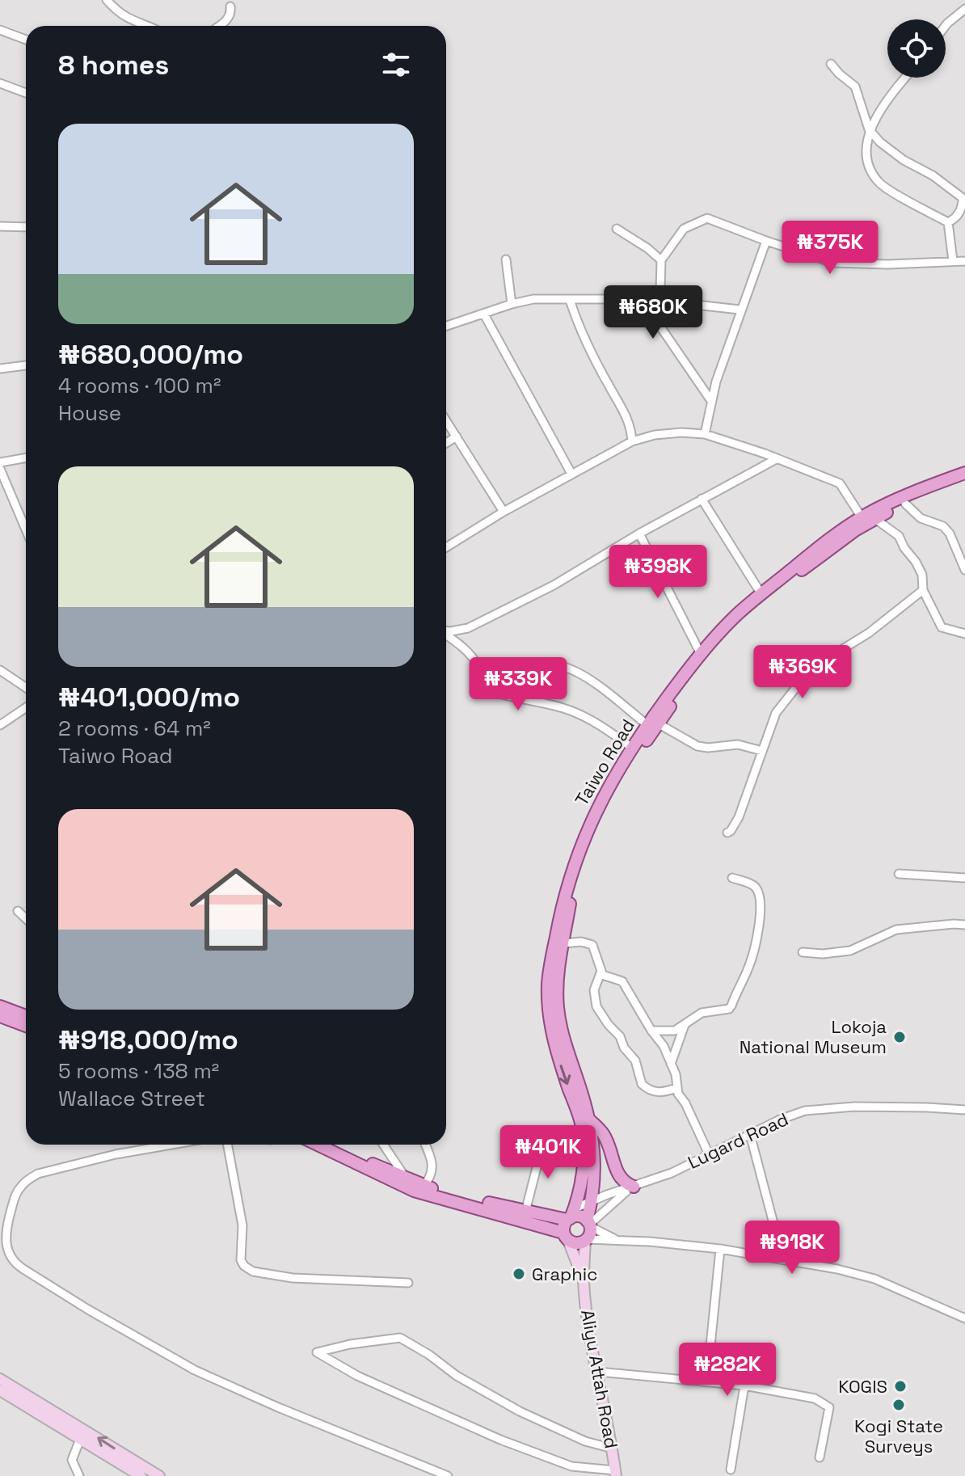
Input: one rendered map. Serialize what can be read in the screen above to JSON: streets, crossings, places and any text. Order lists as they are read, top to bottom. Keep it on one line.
{"streets":{"main road":["Taiwo Road","Aliyu Attah Road"],"street":["Lugard Road"]},"crossings":[["Taiwo Road","Lugard Road"]],"places":["Lokoja National Museum","Graphic","KOGIS","Kogi State Surveys"],"page":{"heading":"8 homes","list":[{"name":"₦680,000/mo","note":"4 rooms · 100 m² · House"},{"name":"₦401,000/mo","note":"2 rooms · 64 m² · Taiwo Road"},{"name":"₦918,000/mo","note":"5 rooms · 138 m² · Wallace Street"}],"price":["₦375K","₦680K","₦398K","₦369K","₦339K","₦401K","₦918K","₦282K"]}}
